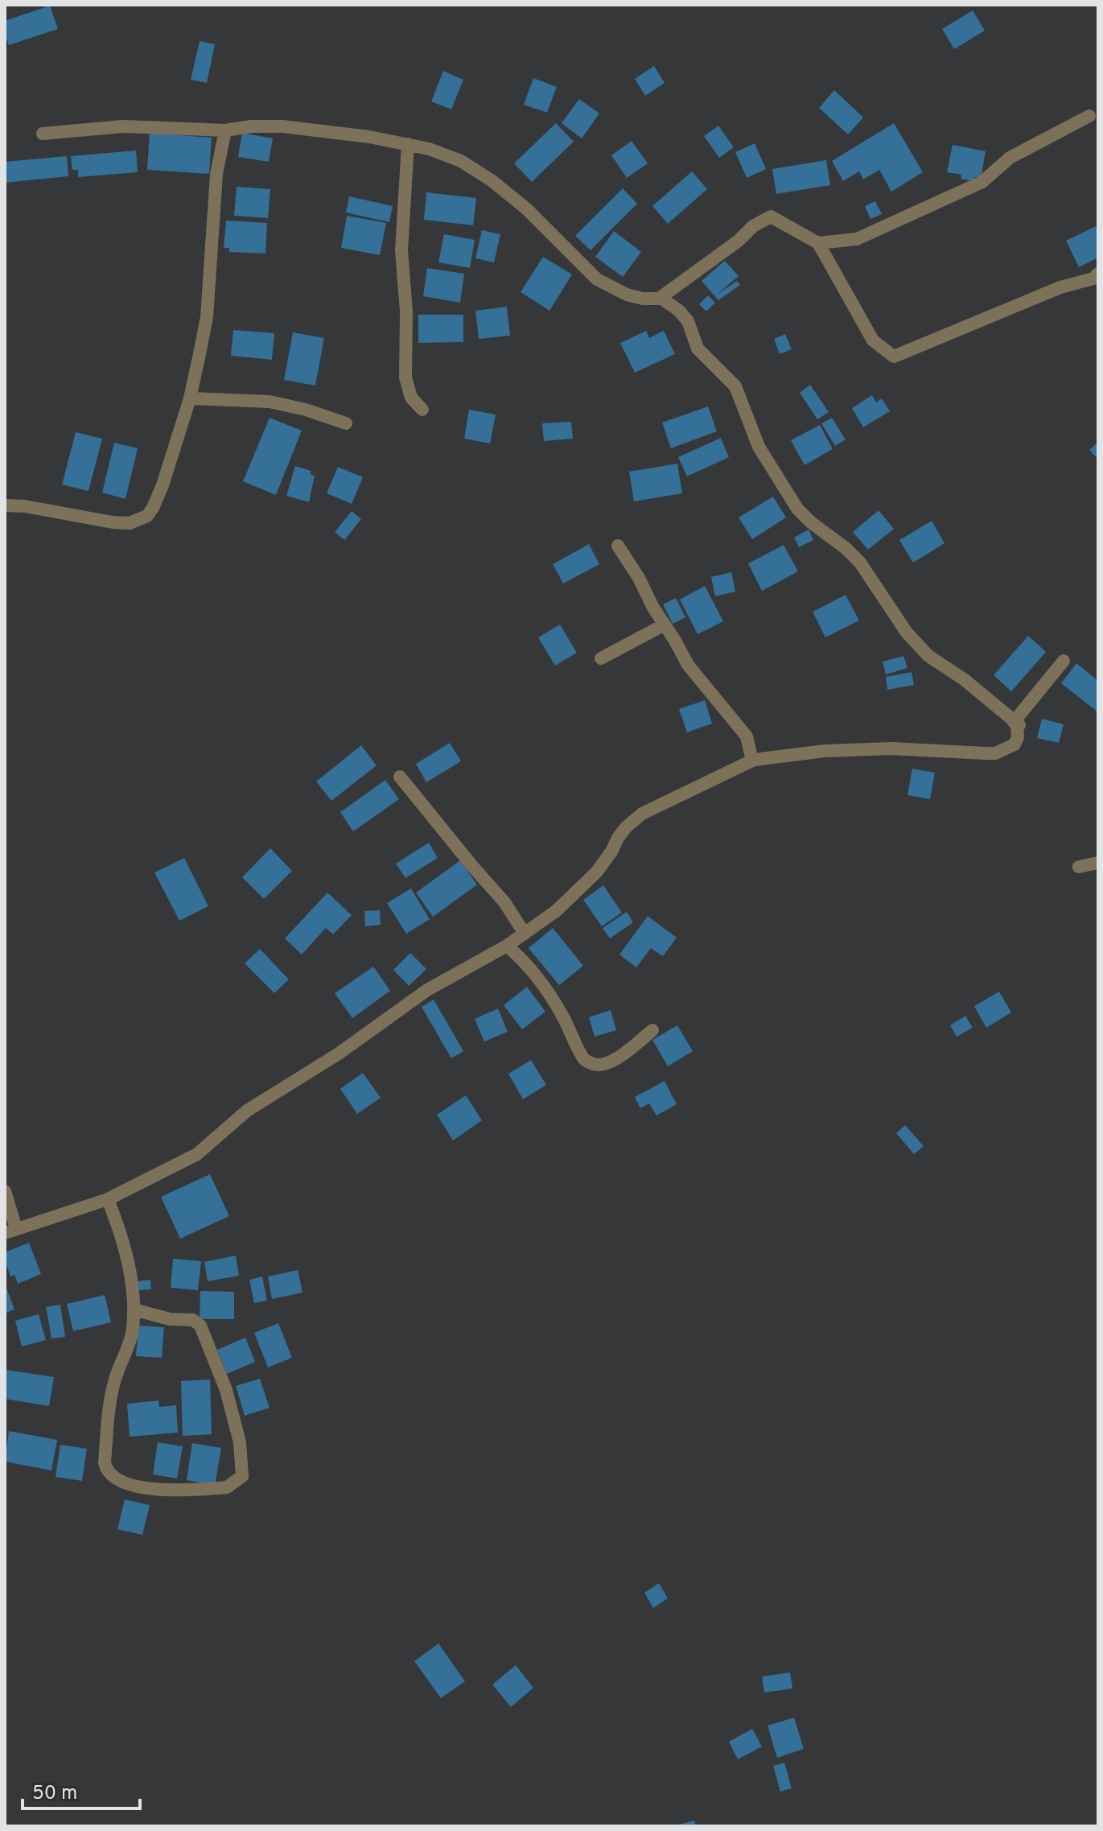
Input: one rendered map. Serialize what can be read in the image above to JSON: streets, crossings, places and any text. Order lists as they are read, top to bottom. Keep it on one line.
{"scale_bar":"50 m"}
